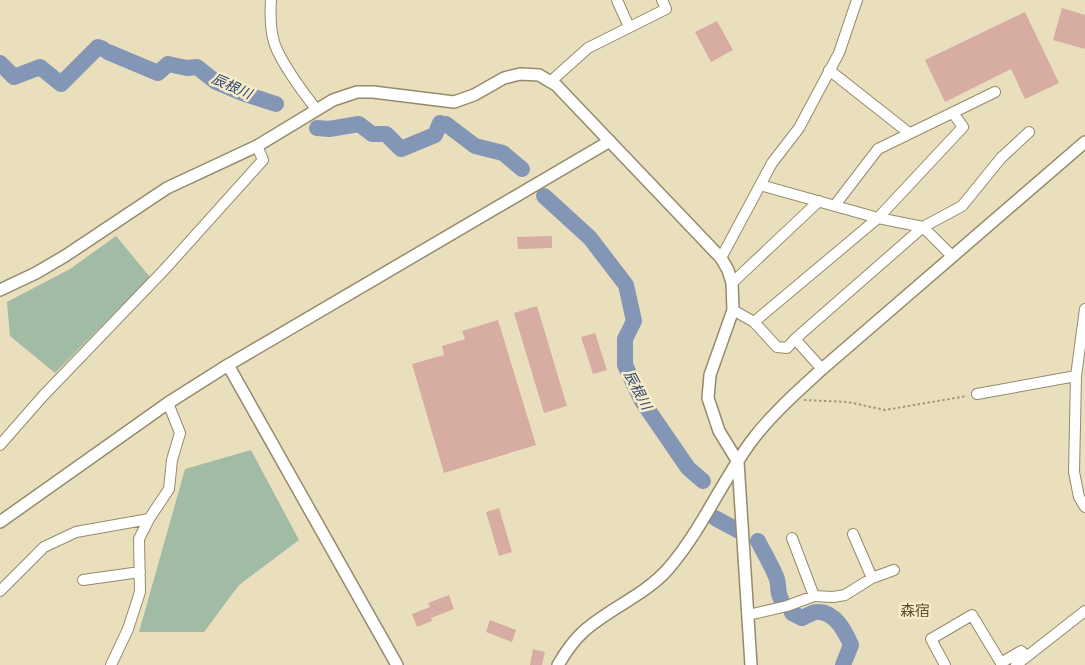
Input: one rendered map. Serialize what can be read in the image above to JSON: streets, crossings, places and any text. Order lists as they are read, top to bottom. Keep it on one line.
{"districts":["森宿"],"water":["辰根川"]}
